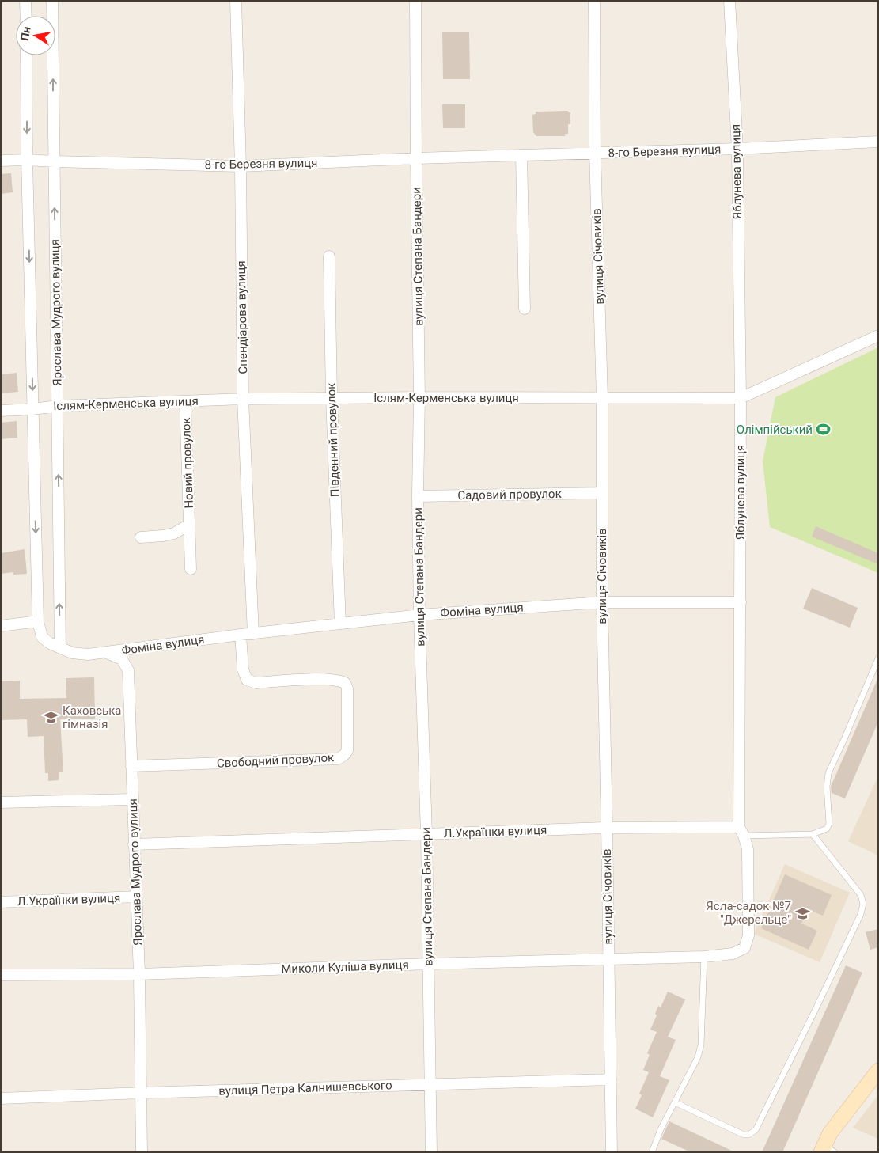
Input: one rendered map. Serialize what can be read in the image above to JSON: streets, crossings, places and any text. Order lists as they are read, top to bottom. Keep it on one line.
{"streets":{"street":["8-го Березня вулиця","Яблунева вулиця","вулиця Степана Бандери","вулиця Січовиків","Ярослава Мудрого вулиця","Спендіарова вулиця","Іслям-Керменська вулиця","Південний провулок","Новий провулок","Садовий провулок","Фоміна вулиця","Свободний провулок","Л.Українки вулиця","Миколи Куліша вулиця","вулиця Петра Калнишевського"]},"crossings":[["8-го Березня вулиця","Яблунева вулиця"],["8-го Березня вулиця","вулиця Степана Бандери"],["8-го Березня вулиця","вулиця Січовиків"],["8-го Березня вулиця","Ярослава Мудрого вулиця"],["8-го Березня вулиця","Спендіарова вулиця"],["Яблунева вулиця","Іслям-Керменська вулиця"],["Яблунева вулиця","Фоміна вулиця"],["Яблунева вулиця","Л.Українки вулиця"],["Яблунева вулиця","Миколи Куліша вулиця"],["вулиця Степана Бандери","Іслям-Керменська вулиця"],["вулиця Степана Бандери","Садовий провулок"],["вулиця Степана Бандери","Фоміна вулиця"],["вулиця Степана Бандери","Л.Українки вулиця"],["вулиця Степана Бандери","Миколи Куліша вулиця"],["вулиця Степана Бандери","вулиця Петра Калнишевського"],["вулиця Січовиків","Іслям-Керменська вулиця"],["вулиця Січовиків","Садовий провулок"],["вулиця Січовиків","Фоміна вулиця"],["вулиця Січовиків","Л.Українки вулиця"],["вулиця Січовиків","Миколи Куліша вулиця"],["вулиця Січовиків","вулиця Петра Калнишевського"],["Ярослава Мудрого вулиця","Іслям-Керменська вулиця"],["Ярослава Мудрого вулиця","Фоміна вулиця"],["Ярослава Мудрого вулиця","Свободний провулок"],["Ярослава Мудрого вулиця","Л.Українки вулиця"],["Ярослава Мудрого вулиця","Миколи Куліша вулиця"],["Ярослава Мудрого вулиця","вулиця Петра Калнишевського"],["Спендіарова вулиця","Іслям-Керменська вулиця"],["Спендіарова вулиця","Фоміна вулиця"],["Іслям-Керменська вулиця","Південний провулок"],["Іслям-Керменська вулиця","Новий провулок"],["Південний провулок","Фоміна вулиця"],["Фоміна вулиця","Свободний провулок"]],"places":{"sports":["Олімпійський"],"school or university":["Каховська гімназія","Ясла-садок №7 \"Джерельце\""]},"north":"left"}
